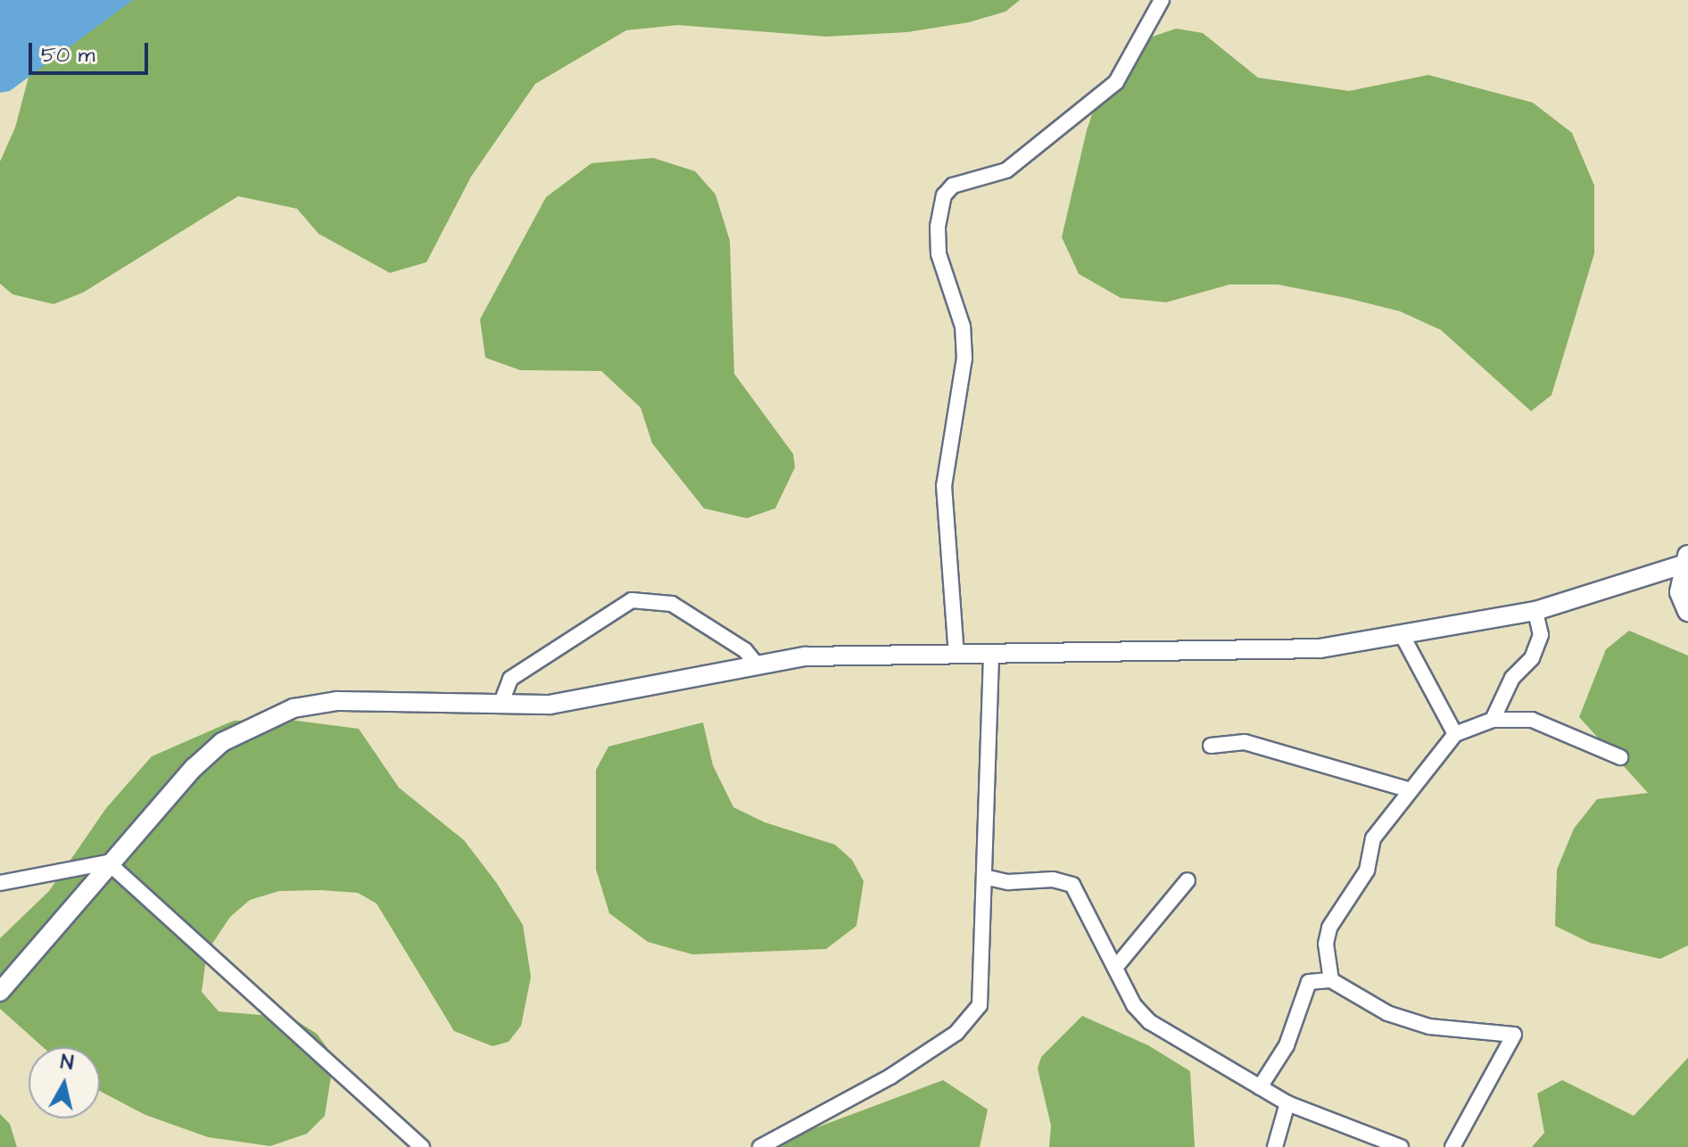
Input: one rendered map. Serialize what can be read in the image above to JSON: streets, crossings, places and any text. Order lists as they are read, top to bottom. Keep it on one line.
{"scale_bar":"50 m","north":"top"}
